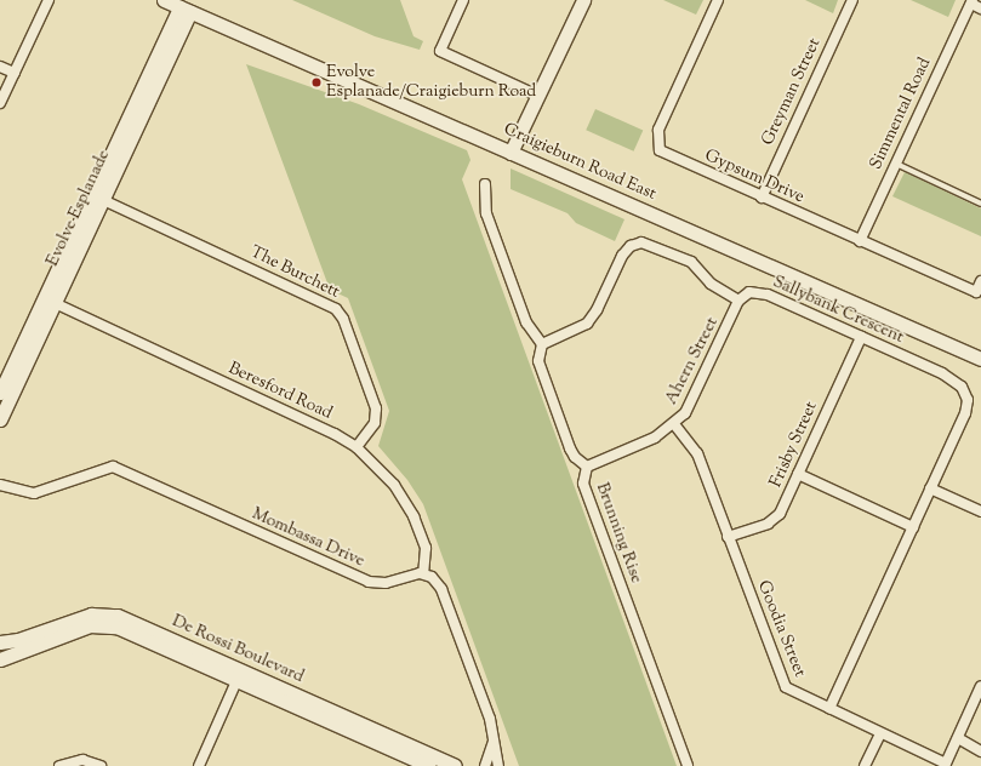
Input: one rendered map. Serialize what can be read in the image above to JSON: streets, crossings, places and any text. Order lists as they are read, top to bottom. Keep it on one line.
{"streets":{"street":["Greyman Street","Simmental Road","Craigieburn Road East","Gypsum Drive","Evolve Esplanade","The Burchett","Sallybank Crescent","Ahern Street","Beresford Road","Frisby Street","Brunning Rise","Mombassa Drive","Goodia Street","De Rossi Boulevard"]},"crossings":[["Greyman Street","Gypsum Drive"],["Simmental Road","Gypsum Drive"],["Craigieburn Road East","Evolve Esplanade"],["Evolve Esplanade","The Burchett"],["Evolve Esplanade","Beresford Road"],["The Burchett","Beresford Road"],["Sallybank Crescent","Ahern Street"],["Sallybank Crescent","Frisby Street"],["Ahern Street","Brunning Rise"],["Ahern Street","Goodia Street"],["Beresford Road","Mombassa Drive"],["Frisby Street","Goodia Street"]],"places":["Evolve Esplanade/Craigieburn Road"]}
